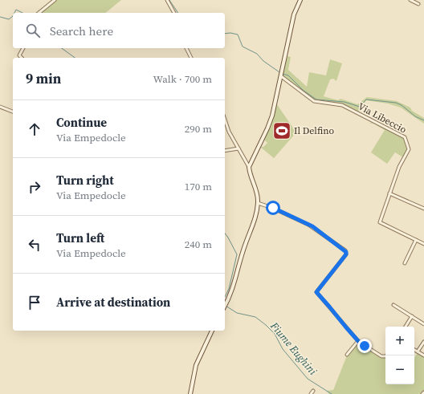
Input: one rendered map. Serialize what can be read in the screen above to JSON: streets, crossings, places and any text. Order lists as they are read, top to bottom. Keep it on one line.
{"streets":{"street":["Via Libeccio"]},"water":["Fiume Eughini"],"places":{"sports":["Il Delfino"]},"page":{"search":"Search here","heading":["9 min","Walk · 700 m"],"list":[["Continue","Via Empedocle","290 m"],["Turn right","Via Empedocle","170 m"],["Turn left","Via Empedocle","240 m"],"Arrive at destination"],"map_buttons":["+","−"]}}
